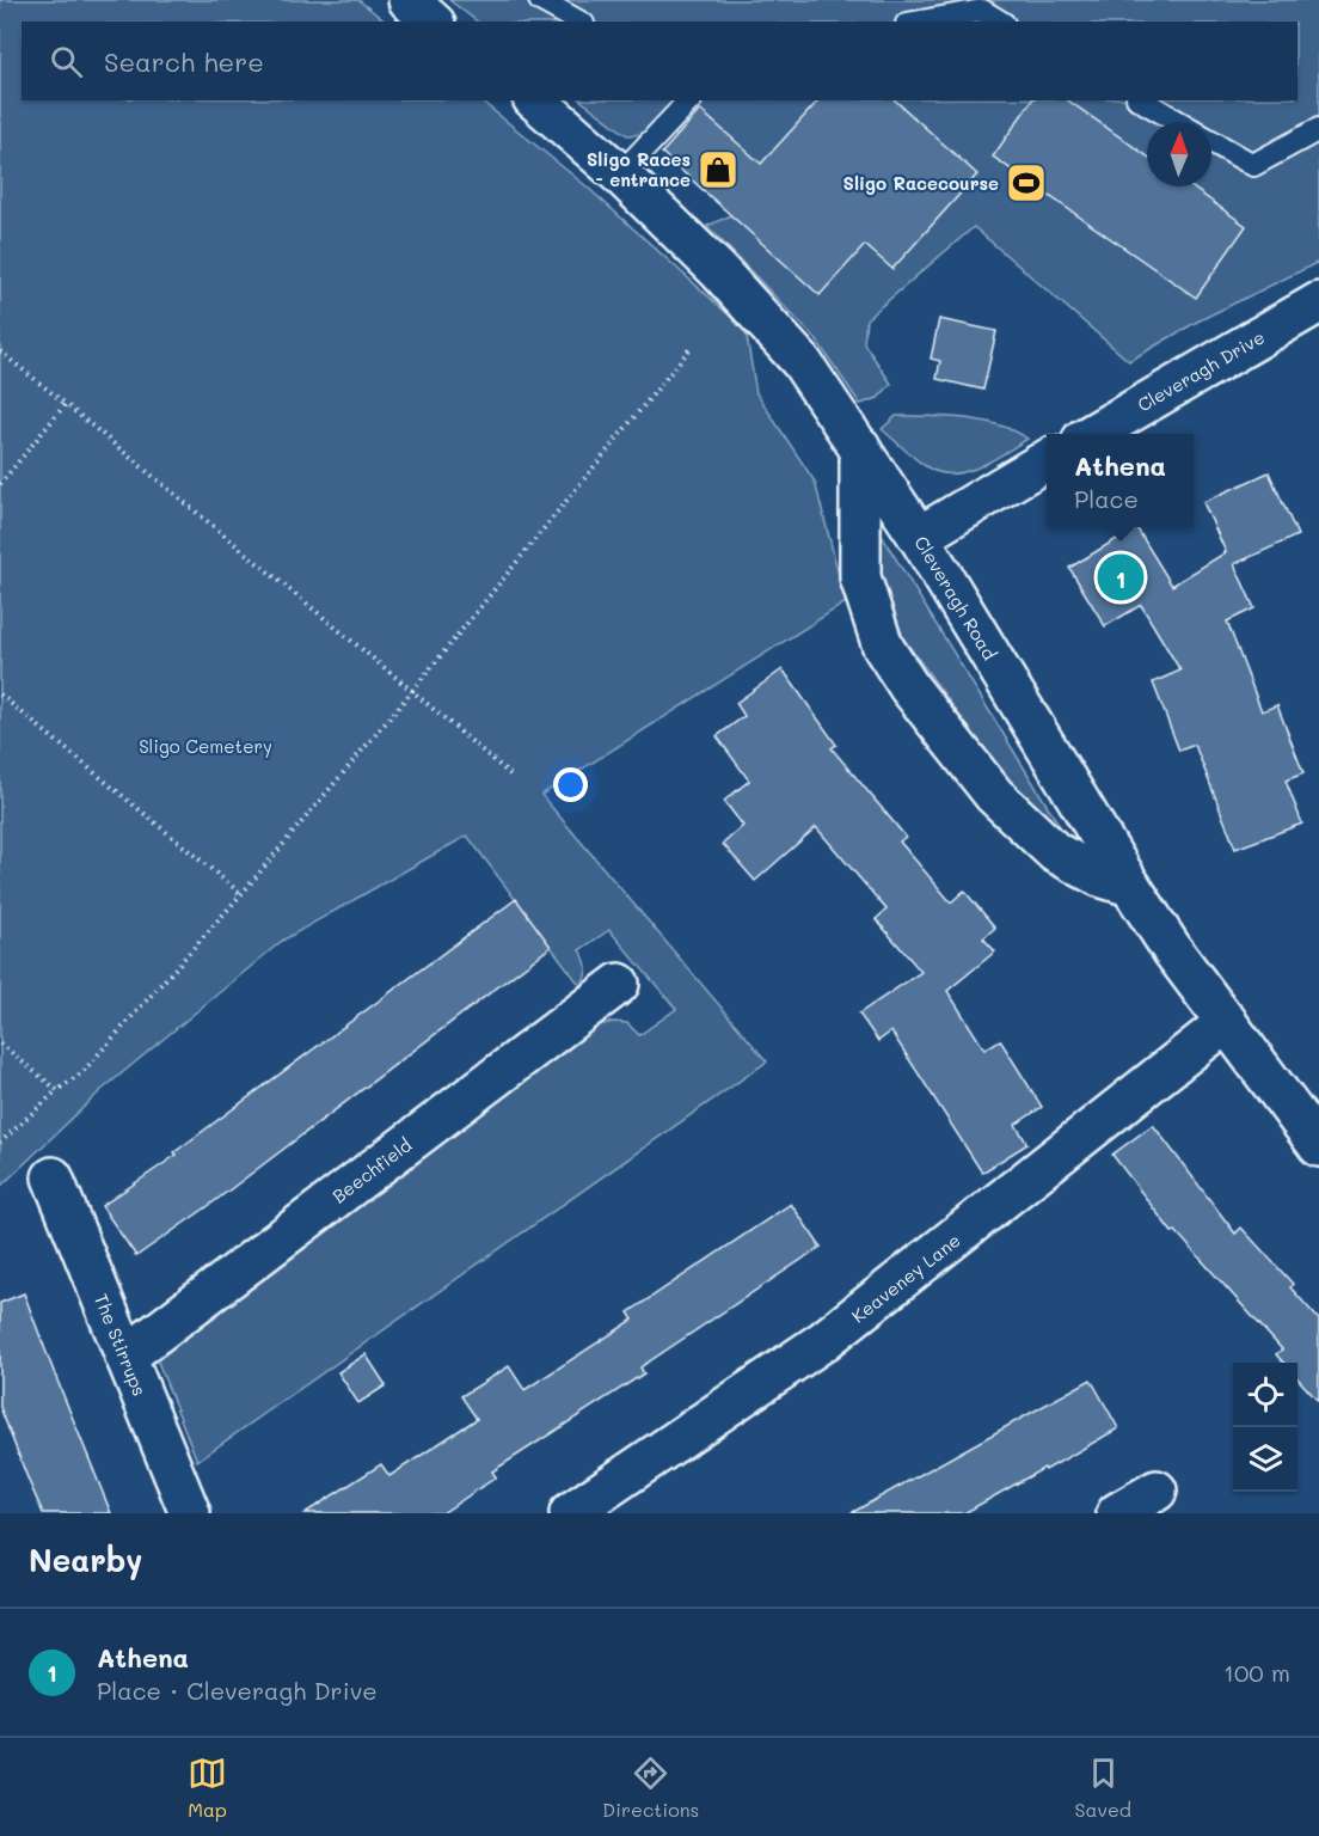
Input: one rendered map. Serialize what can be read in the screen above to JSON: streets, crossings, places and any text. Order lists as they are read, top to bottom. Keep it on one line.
{"streets":{"street":["Cleveragh Drive","Cleveragh Road","Beechfield","Keaveney Lane","The Stirrups"]},"crossings":[["Cleveragh Road","Keaveney Lane"],["Beechfield","The Stirrups"]],"parks":["Sligo Cemetery"],"places":{"shop":["Sligo Races - entrance"],"sports":["Sligo Racecourse"]},"north":"top","page":{"search":"Search here","popup":["Athena","Place"],"pins":"1","heading":"Nearby","list":[{"mark":"1","name":"Athena","note":"Place · Cleveragh Drive","value":"100 m"}],"nav":["Map","Directions","Saved"]}}
